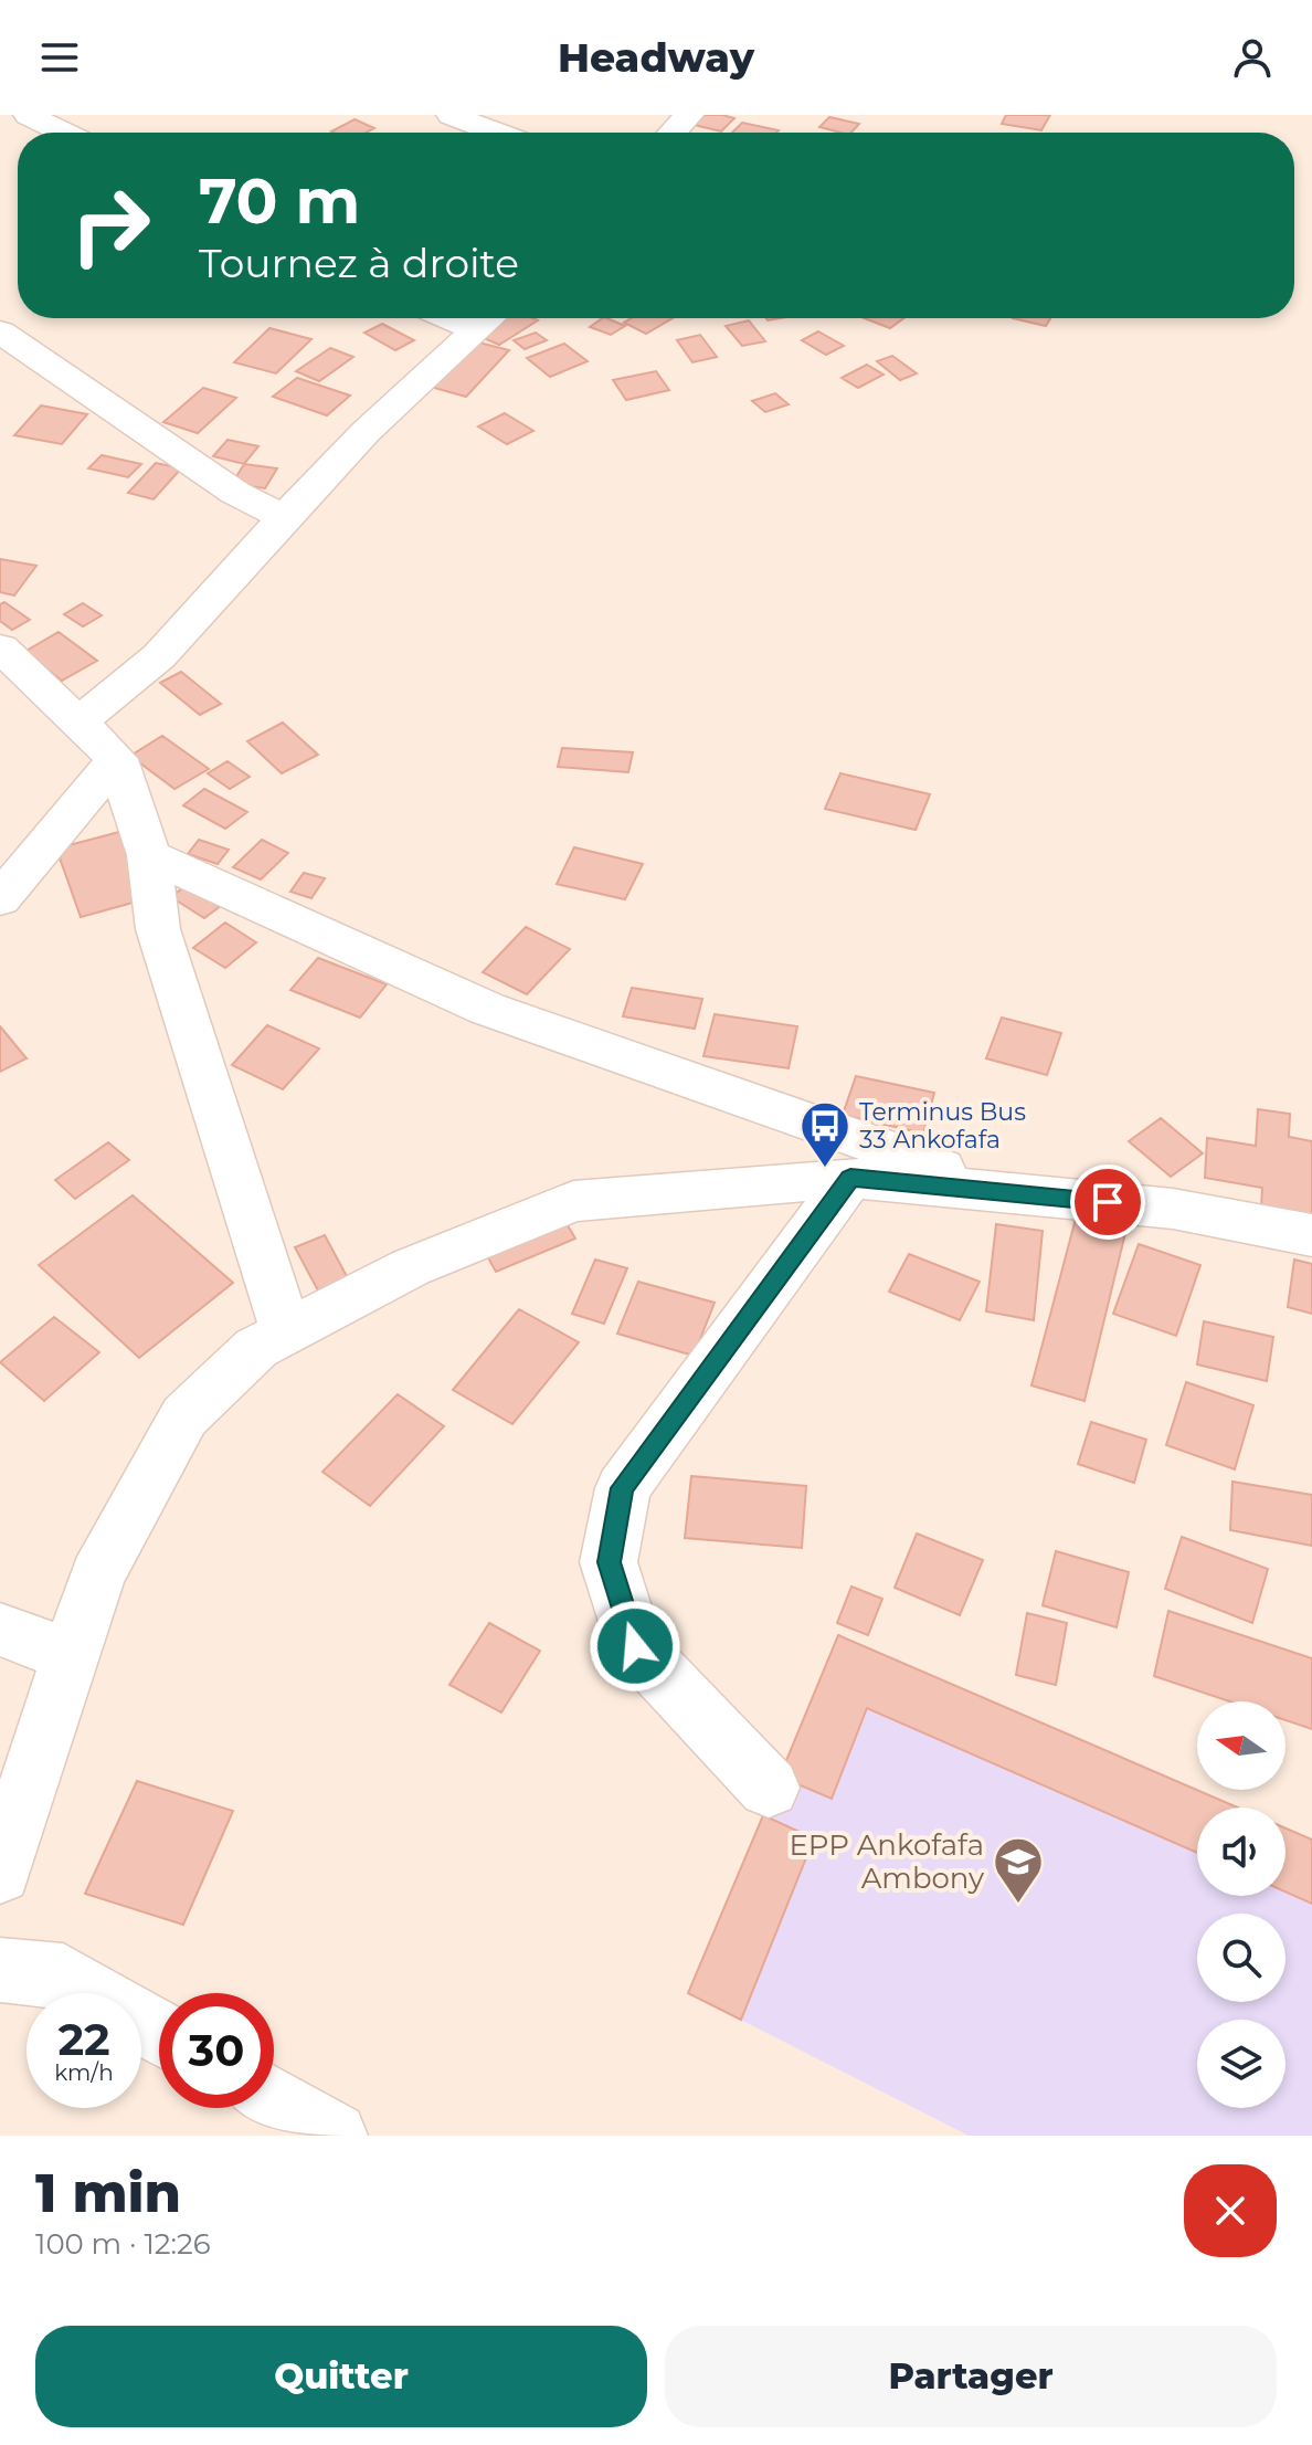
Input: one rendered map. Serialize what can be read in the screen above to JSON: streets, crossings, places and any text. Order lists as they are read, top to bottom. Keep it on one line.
{"places":{"bus stop":["Terminus Bus 33 Ankofafa"],"school or university":["EPP Ankofafa Ambony"]},"north":"left","page":{"header":"Headway","turn":["70 m","Tournez à droite"],"speed":"22 km/h","limit":"30","heading":["1 min","100 m · 12:26"],"buttons":["Quitter","Partager"]}}
